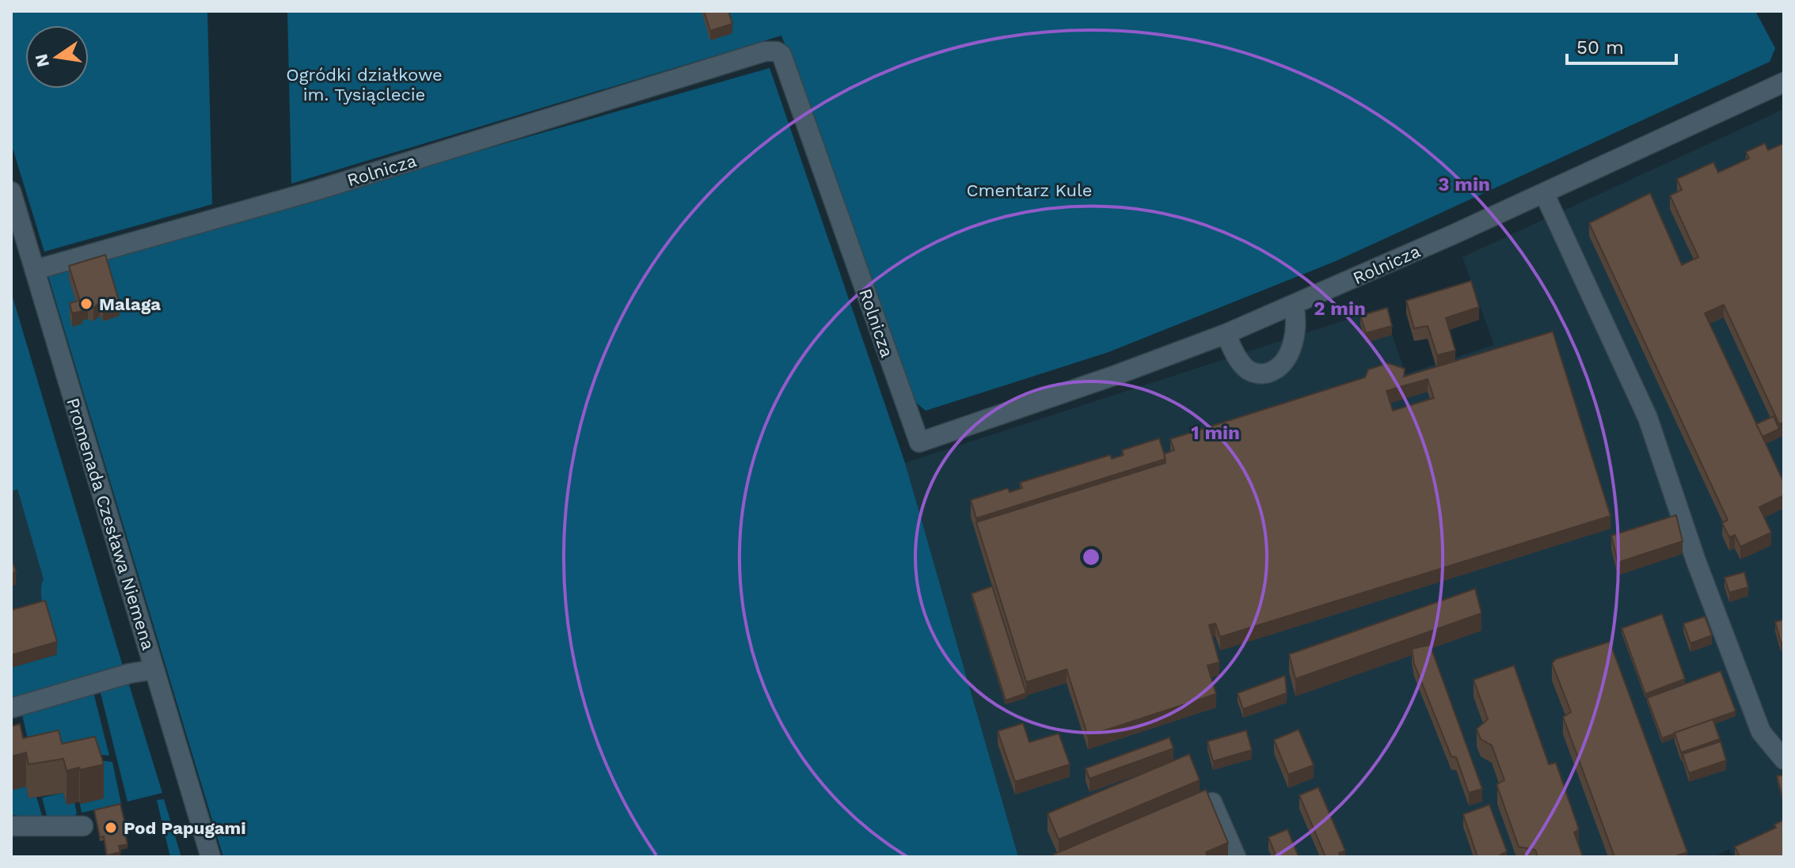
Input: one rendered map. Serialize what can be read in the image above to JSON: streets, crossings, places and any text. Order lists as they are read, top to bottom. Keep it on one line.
{"streets":{"street":["Rolnicza","Promenada Czesława Niemena"]},"crossings":[["Rolnicza","Promenada Czesława Niemena"]],"parks":["Ogródki działkowe im. Tysiąclecie","Cmentarz Kule"],"places":["Malaga","Pod Papugami"],"scale_bar":"50 m","north":"left","rings":["3 min","2 min","1 min"]}
